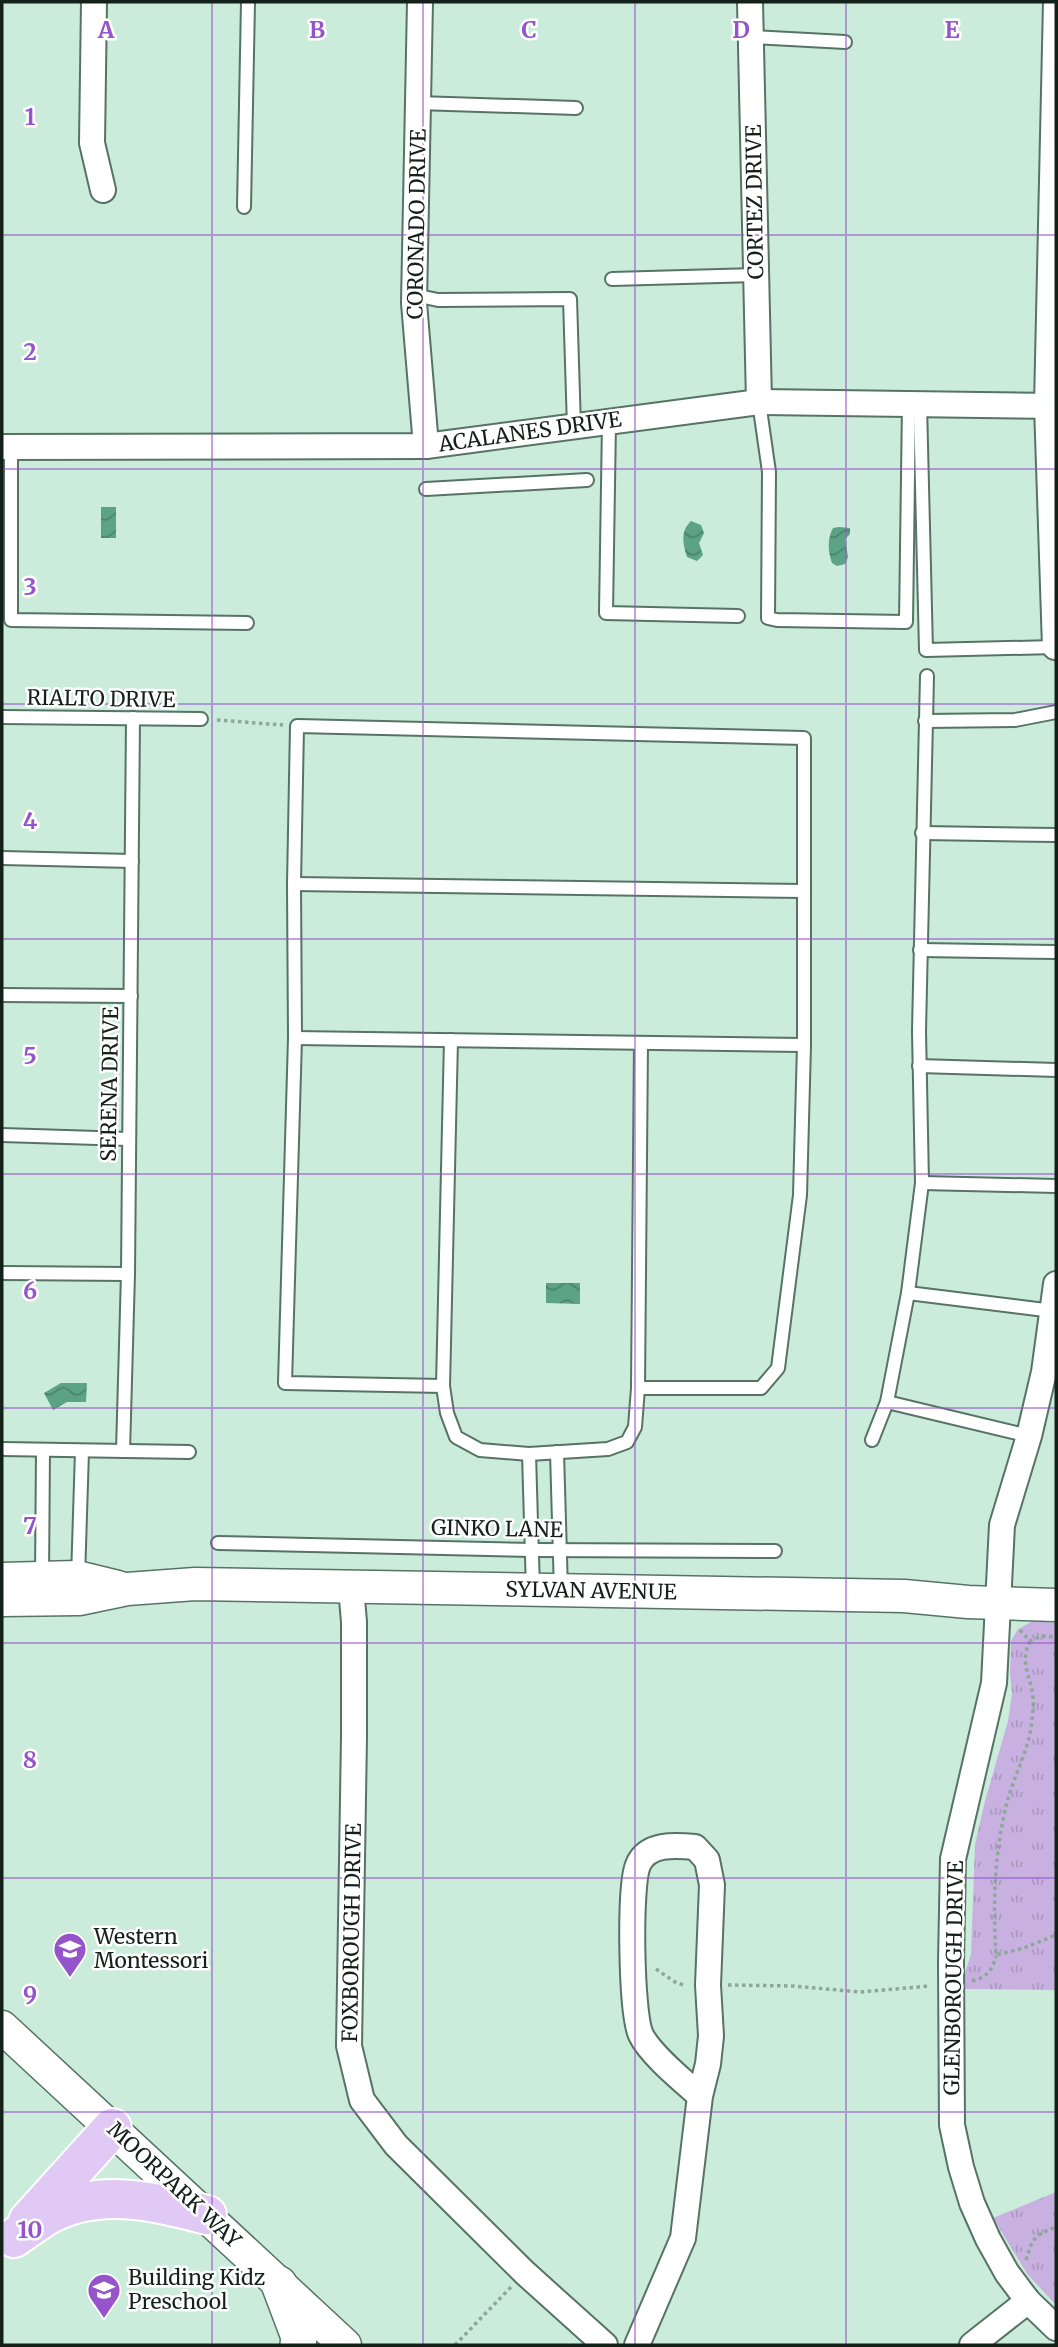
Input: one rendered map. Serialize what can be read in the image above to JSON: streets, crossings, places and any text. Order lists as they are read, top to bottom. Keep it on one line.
{"streets":{"street":["CORTEZ DRIVE","CORONADO DRIVE","ACALANES DRIVE","SYLVAN AVENUE","FOXBOROUGH DRIVE","GLENBOROUGH DRIVE","MOORPARK WAY"],"lane":["RIALTO DRIVE","SERENA DRIVE","GINKO LANE"]},"crossings":[["CORTEZ DRIVE","ACALANES DRIVE"],["CORONADO DRIVE","ACALANES DRIVE"],["RIALTO DRIVE","SERENA DRIVE"],["SYLVAN AVENUE","FOXBOROUGH DRIVE"],["SYLVAN AVENUE","GLENBOROUGH DRIVE"]],"places":{"school or university":["Western Montessori","Building Kidz Preschool"]},"grid":{"columns":["A","B","C","D","E"],"rows":["1","2","3","4","5","6","7","8","9","10"]}}
